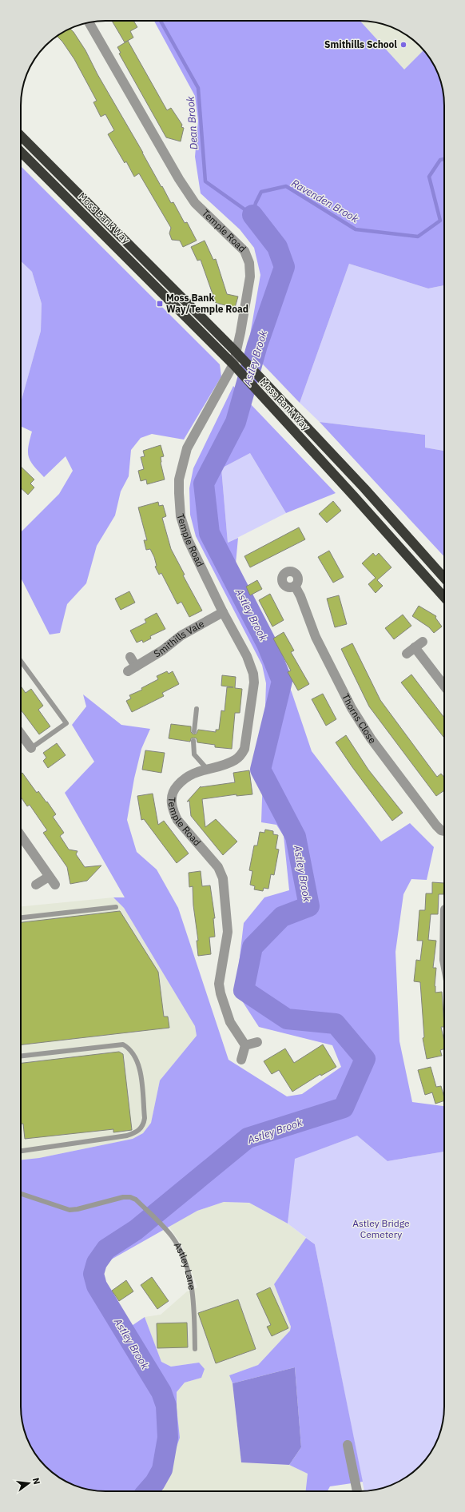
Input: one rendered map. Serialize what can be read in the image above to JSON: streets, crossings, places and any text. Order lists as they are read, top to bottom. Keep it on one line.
{"streets":{"highway":["Moss Bank Way"],"street":["Temple Road","Smithills Vale","Thorns Close"],"lane":["Astley Lane"]},"crossings":[["Moss Bank Way","Temple Road"],["Temple Road","Smithills Vale"]],"water":["Dean Brook","Ravenden Brook","Astley Brook"],"parks":["Astley Bridge Cemetery"],"places":{"other":["Smithills School"],"transit":["Moss Bank Way/Temple Road"]},"north":"right"}
